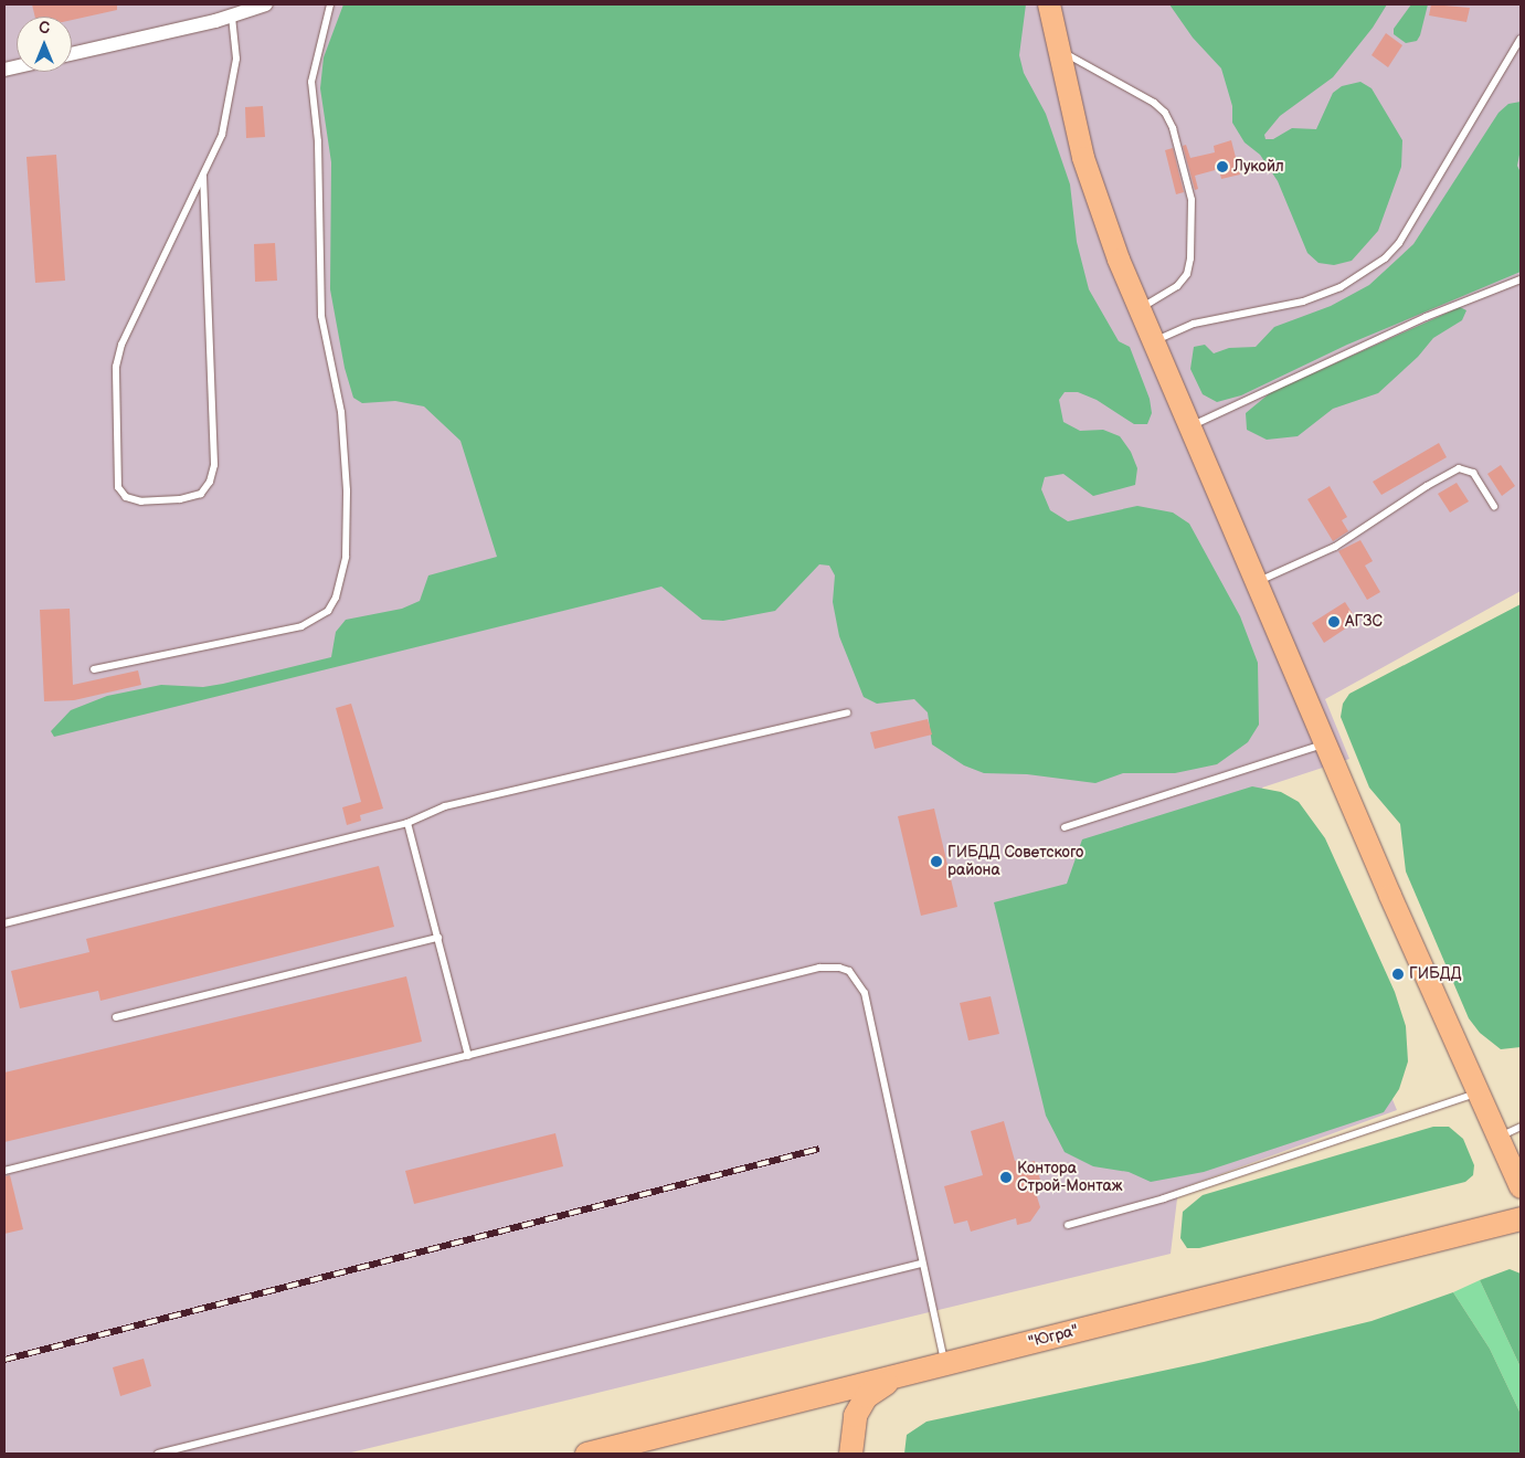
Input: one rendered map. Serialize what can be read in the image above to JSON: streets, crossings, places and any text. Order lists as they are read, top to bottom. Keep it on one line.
{"streets":{"highway":["\"Югра\""]},"places":["Лукойл","АГЗС","ГИБДД Советского района","ГИБДД","Контора Строй-Монтаж"],"north":"top"}
